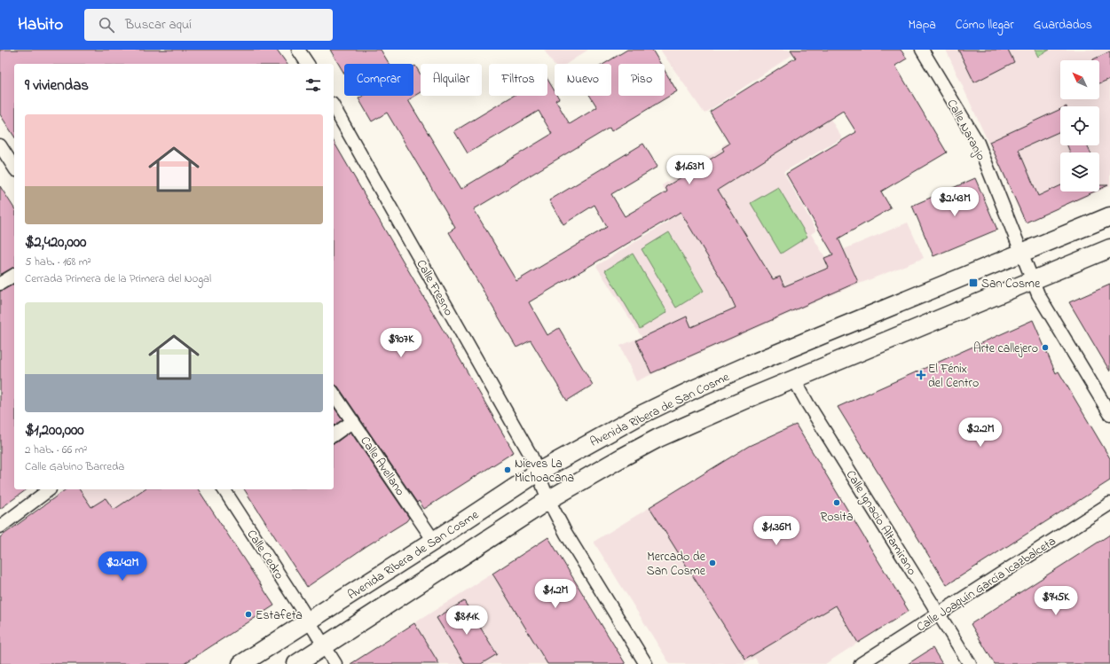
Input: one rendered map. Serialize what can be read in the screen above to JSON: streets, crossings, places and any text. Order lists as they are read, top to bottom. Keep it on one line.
{"streets":{"main road":["Avenida Ribera de San Cosme"],"street":["Calle Naranjo","Calle Fresno","Calle Avellano","Calle Ignacio Altamirano","Calle Cedro","Calle Joaquín García Icazbalceta"]},"crossings":[["Calle Naranjo","Avenida Ribera de San Cosme"],["Calle Fresno","Avenida Ribera de San Cosme"],["Avenida Ribera de San Cosme","Calle Avellano"],["Avenida Ribera de San Cosme","Calle Cedro"],["Calle Ignacio Altamirano","Calle Joaquín García Icazbalceta"]],"places":{"transit":["San Cosme"],"other":["Arte callejero","Nieves La Michoacana","Rosita","Mercado de San Cosme","Estafeta"],"health":["El Fénix del Centro"]},"north":"top left","page":{"header":"Habito","search":"Buscar aquí","nav":["Mapa","Cómo llegar","Guardados"],"chip":["Comprar","Alquilar","Filtros","Nuevo","Piso"],"heading":"9 viviendas","list":[{"name":"$2,420,000","note":"5 hab. · 168 m² · Cerrada Primera de la Primera del Nogal"},{"name":"$1,200,000","note":"2 hab. · 66 m² · Calle Gabino Barreda"}],"price":["$1.63M","$2.43M","$907K","$2.2M","$1.36M","$2.42M","$1.2M","$945K","$814K"]}}
